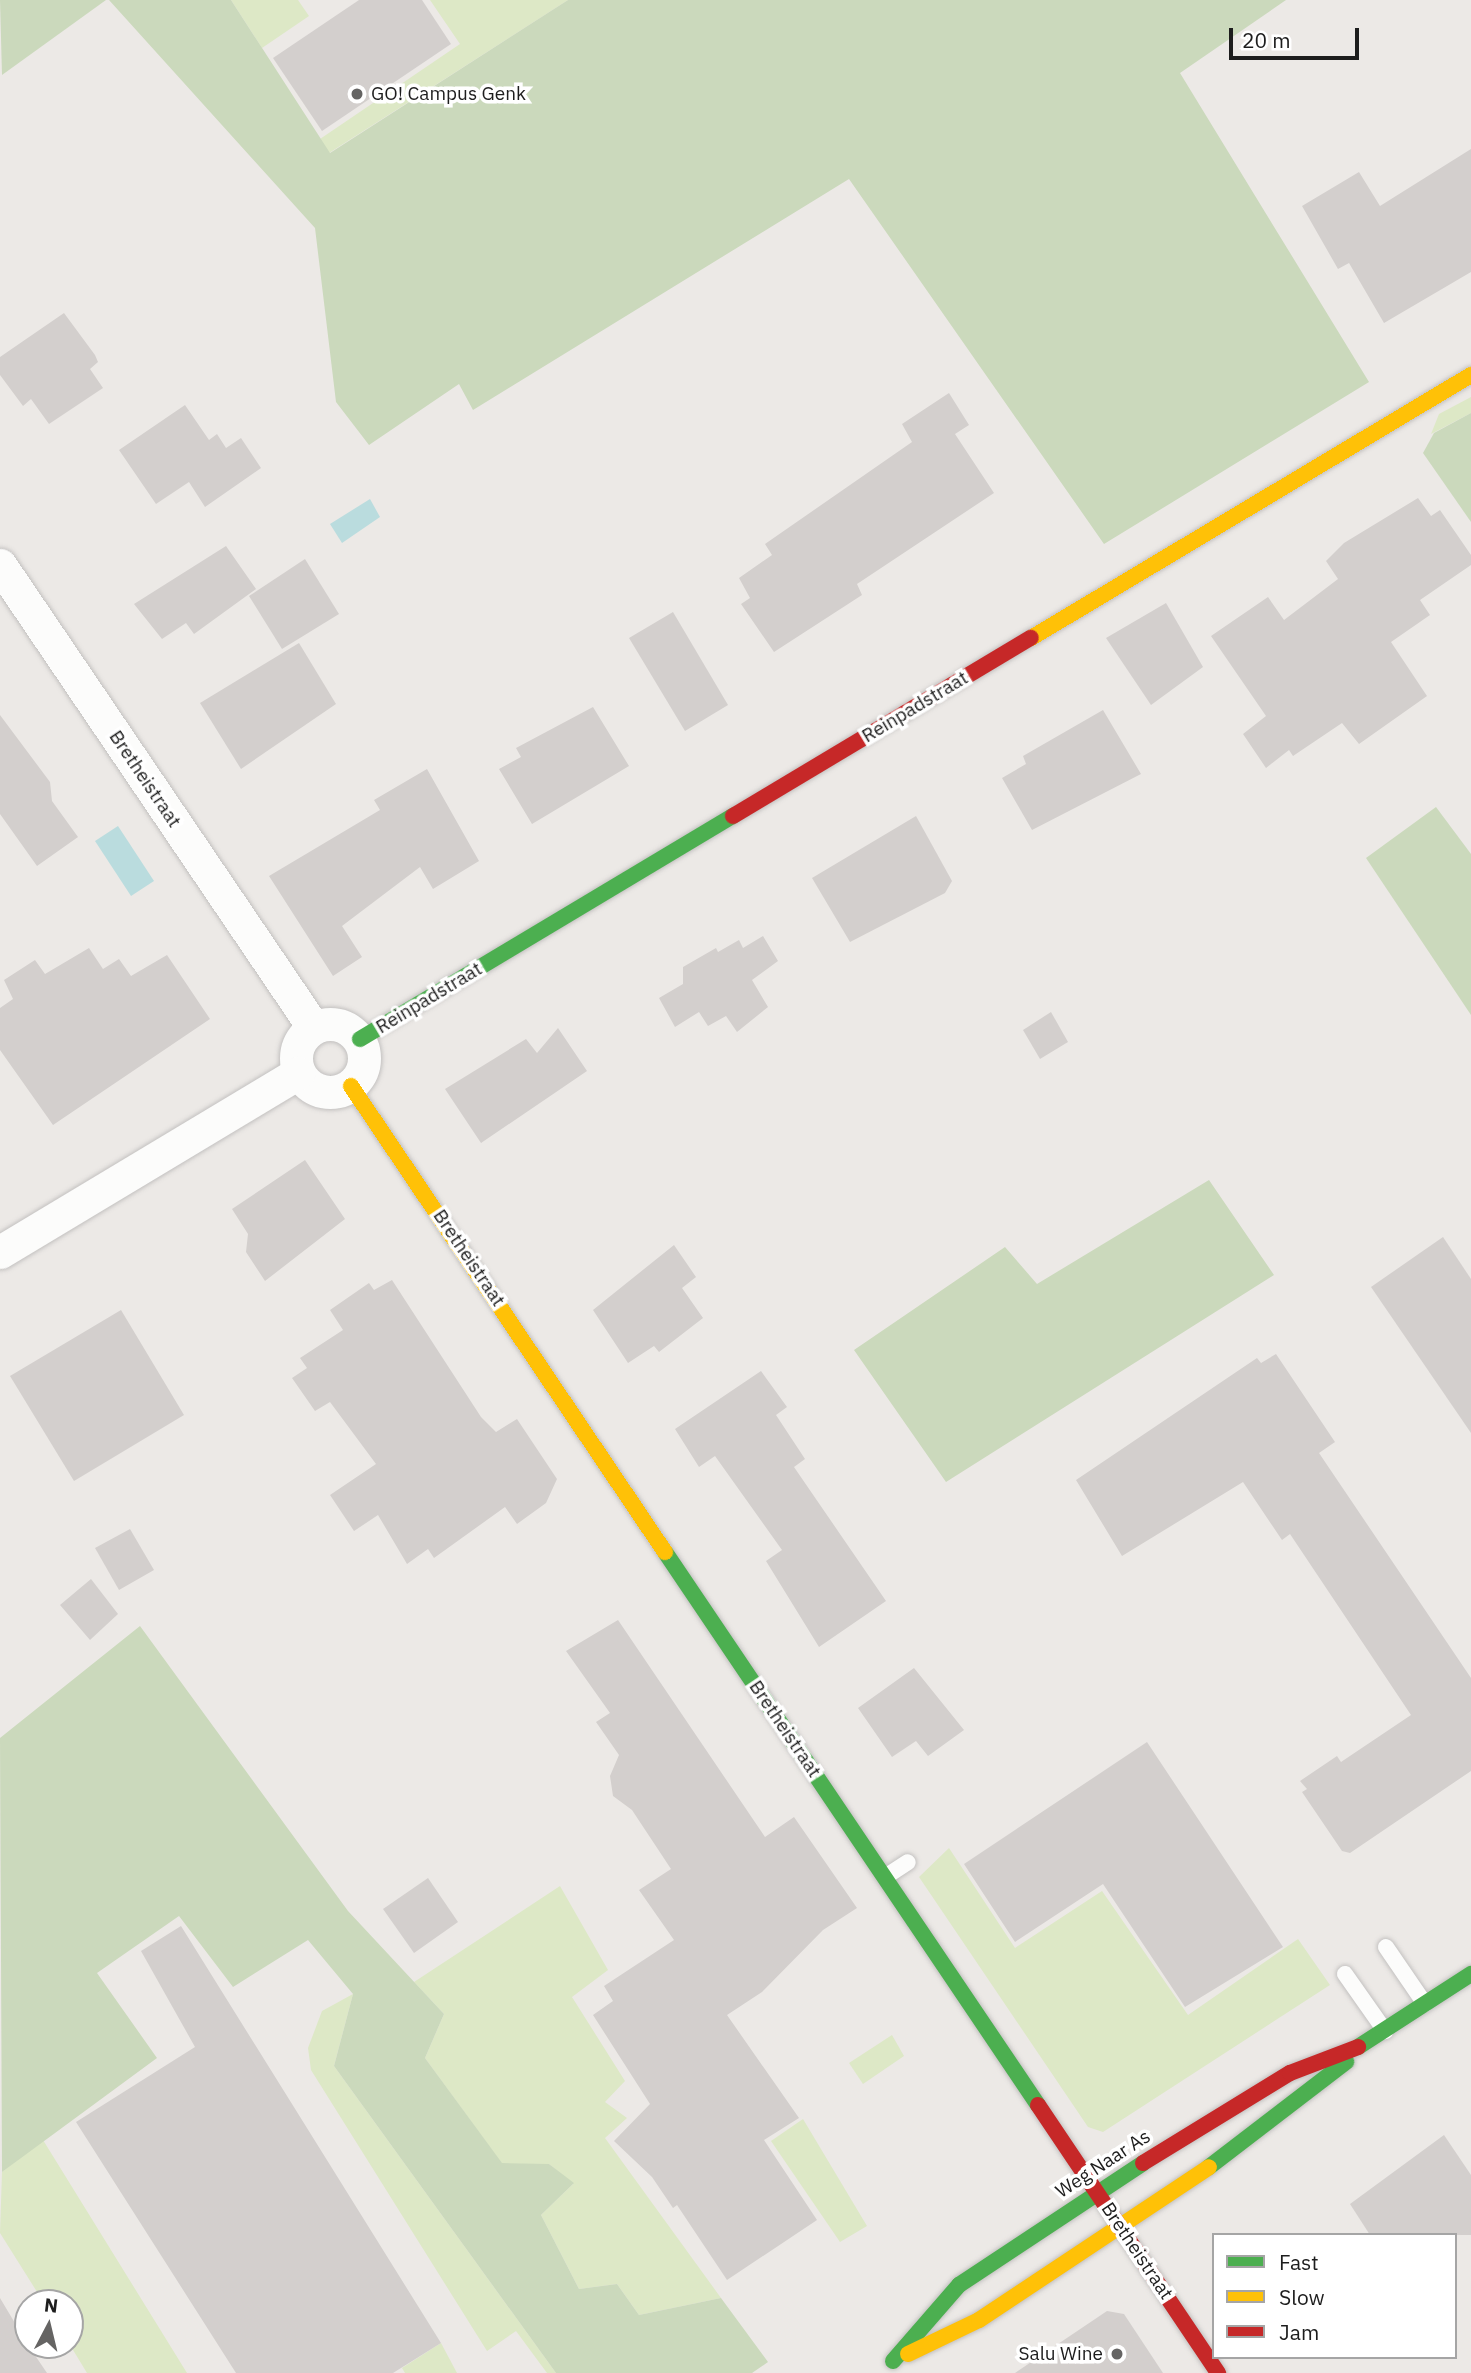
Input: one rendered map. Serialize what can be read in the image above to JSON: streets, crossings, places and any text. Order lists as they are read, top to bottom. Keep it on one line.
{"streets":{"street":["Reinpadstraat","Bretheistraat","Weg Naar As"]},"crossings":[["Reinpadstraat","Bretheistraat"],["Bretheistraat","Weg Naar As"]],"places":["GO! Campus Genk","Salu Wine"],"legend":["Fast","Slow","Jam"],"scale_bar":"20 m","north":"top"}
